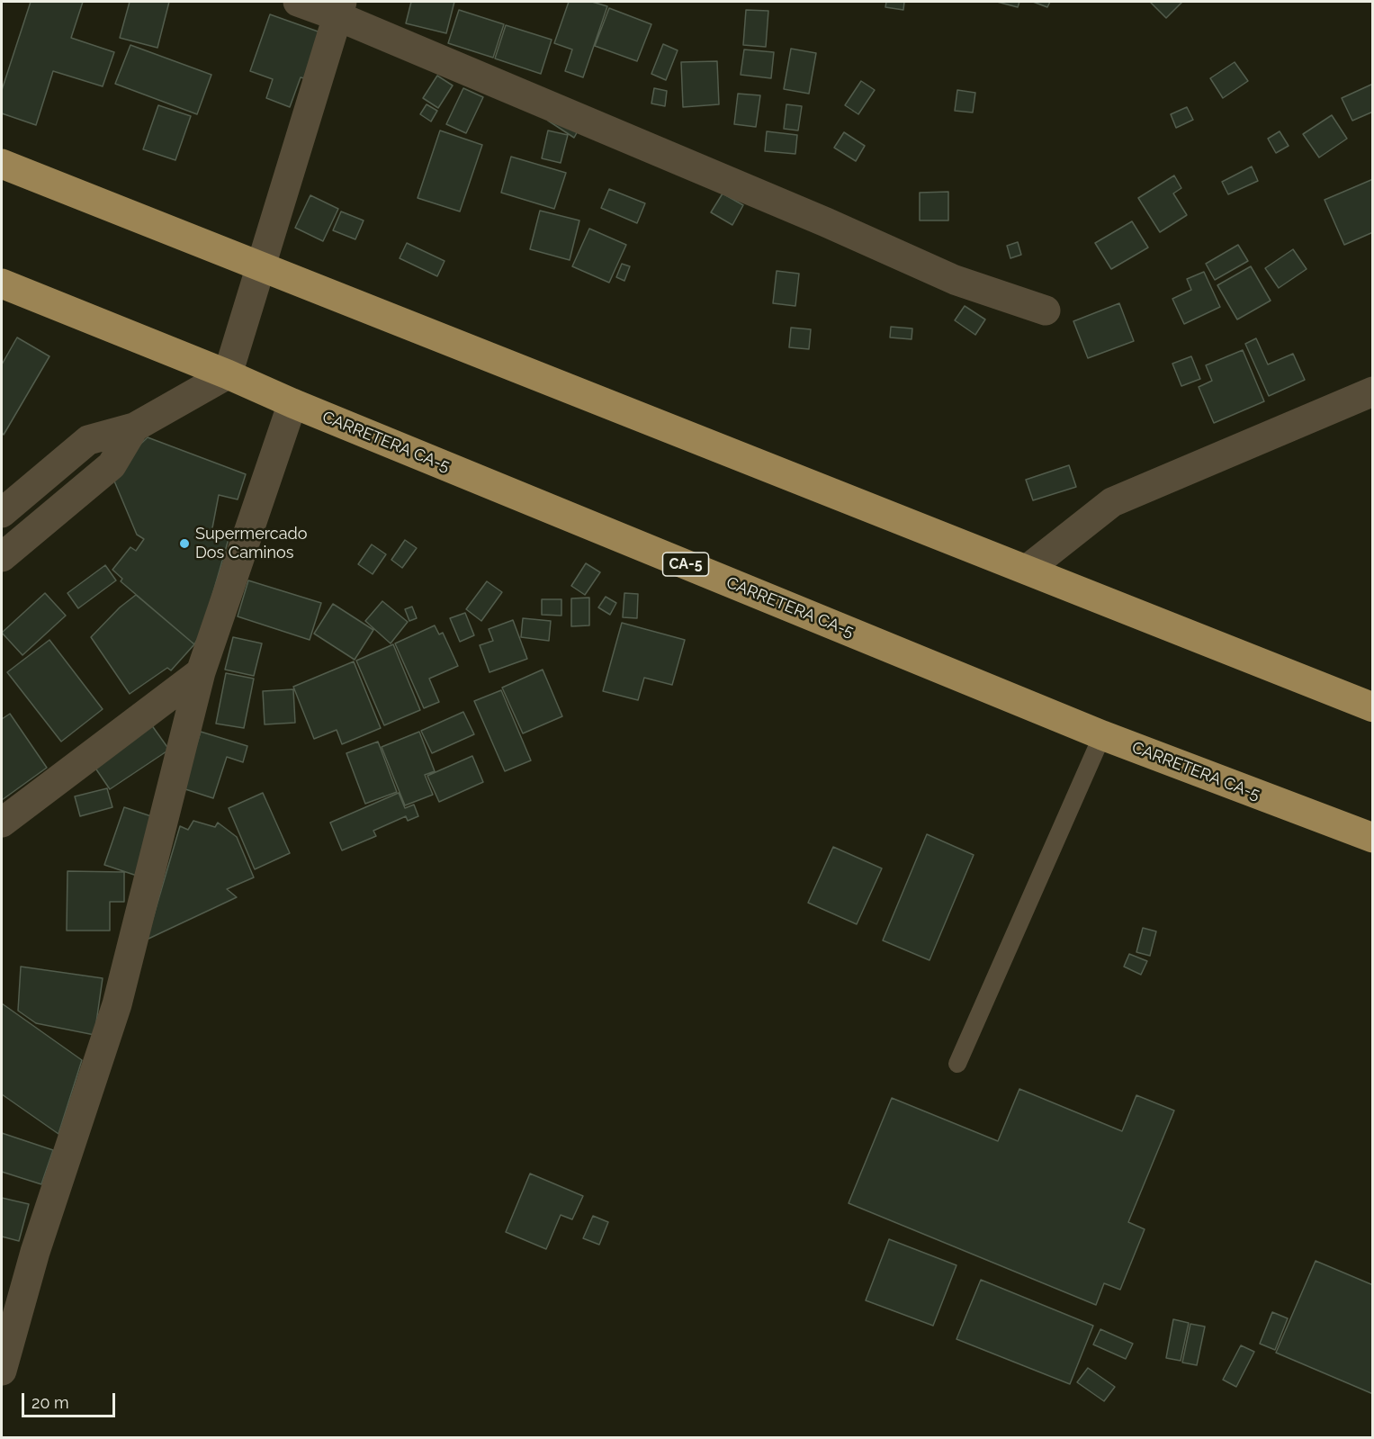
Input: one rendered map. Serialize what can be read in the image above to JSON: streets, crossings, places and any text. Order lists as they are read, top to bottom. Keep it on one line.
{"streets":{"highway":["CARRETERA CA-5","CA-5"]},"places":["Supermercado Dos Caminos"],"scale_bar":"20 m"}
